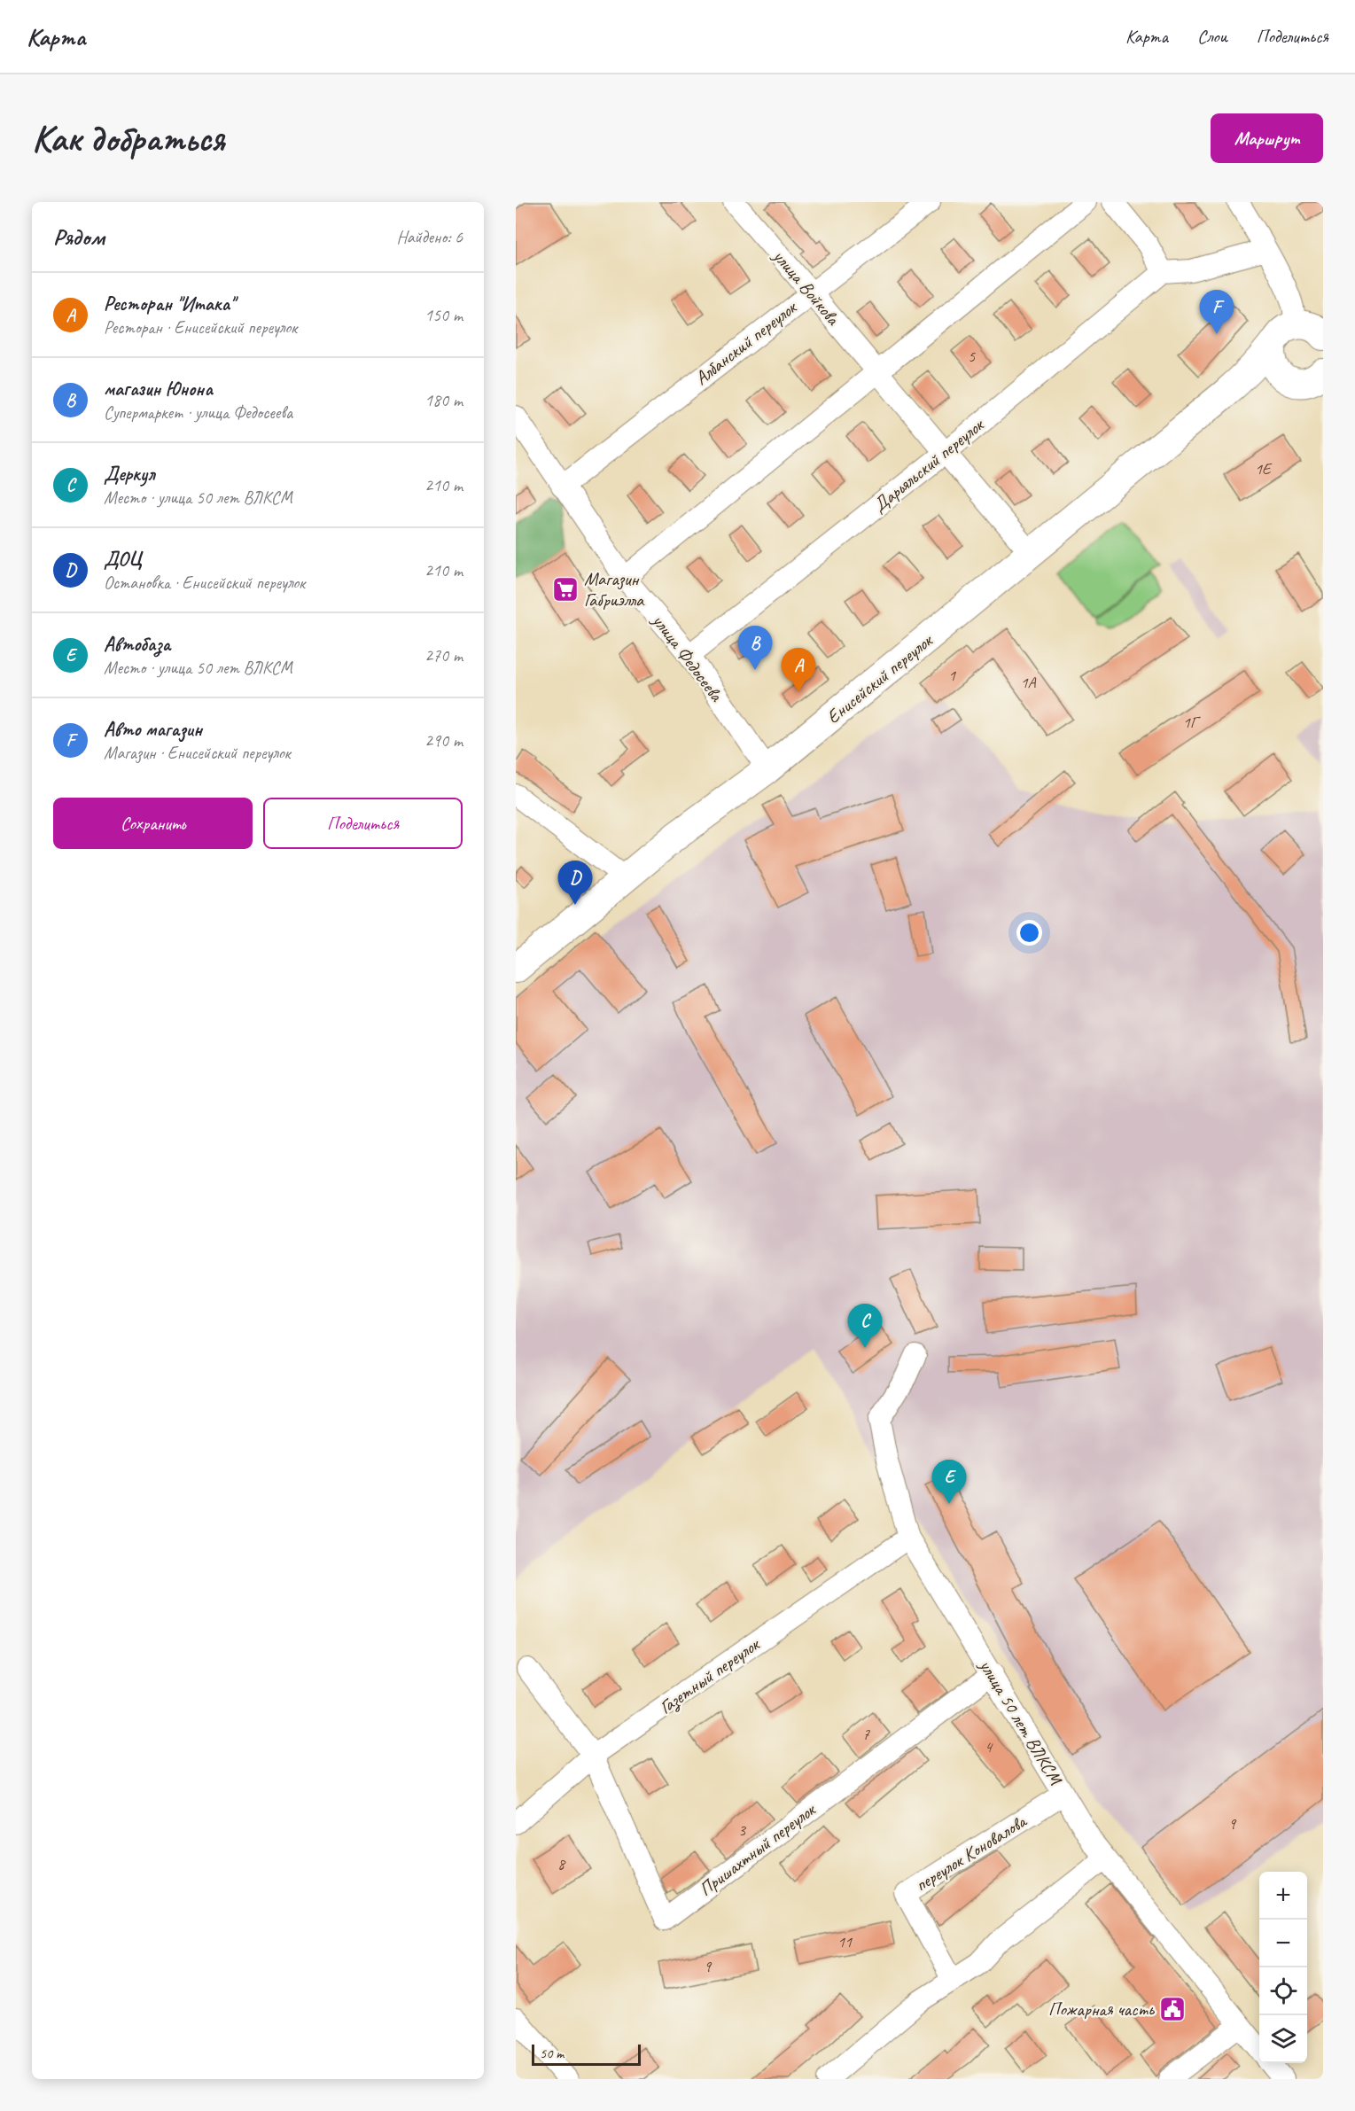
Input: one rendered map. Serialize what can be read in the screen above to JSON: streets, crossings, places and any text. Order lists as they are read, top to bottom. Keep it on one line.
{"streets":{"main road":["Енисейский переулок"],"street":["улица Войкова","Албанский переулок","Дарьяльский переулок","улица Федосеева","Газетный переулок","улица 50 лет ВЛКСМ","Пришахтный переулок","переулок Коновалова"]},"crossings":[["улица Войкова","Албанский переулок"],["улица Войкова","Дарьяльский переулок"],["Албанский переулок","улица Федосеева"],["Дарьяльский переулок","улица Федосеева"],["улица Федосеева","Енисейский переулок"],["Газетный переулок","улица 50 лет ВЛКСМ"],["Газетный переулок","Пришахтный переулок"],["улица 50 лет ВЛКСМ","Пришахтный переулок"],["улица 50 лет ВЛКСМ","переулок Коновалова"]],"places":{"supermarket":["Магазин Габриэлла"],"public building":["Пожарная часть"]},"house_numbers":["5","1Е","1","1А","1Г","7","4","9","3","8","11","9"],"scale_bar":"50 m","page":{"header":"Карта","nav":["Карта","Слои","Поделиться"],"buttons":["Маршрут",["Сохранить","Поделиться"]],"title":"Как добраться","heading":["Рядом","Найдено: 6"],"list":[{"mark":"A","name":"Ресторан \"Итака\"","note":"Ресторан · Енисейский переулок","value":"150 m"},{"mark":"B","name":"магазин Юнона","note":"Супермаркет · улица Федосеева","value":"180 m"},{"mark":"C","name":"Деркул","note":"Место · улица 50 лет ВЛКСМ","value":"210 m"},{"mark":"D","name":"ДОЦ","note":"Остановка · Енисейский переулок","value":"210 m"},{"mark":"E","name":"Автобаза","note":"Место · улица 50 лет ВЛКСМ","value":"270 m"},{"mark":"F","name":"Авто магазин","note":"Магазин · Енисейский переулок","value":"290 m"}],"pins":["F","B","A","D","C","E"],"map_buttons":["+","−"],"scale":"50 m"}}
